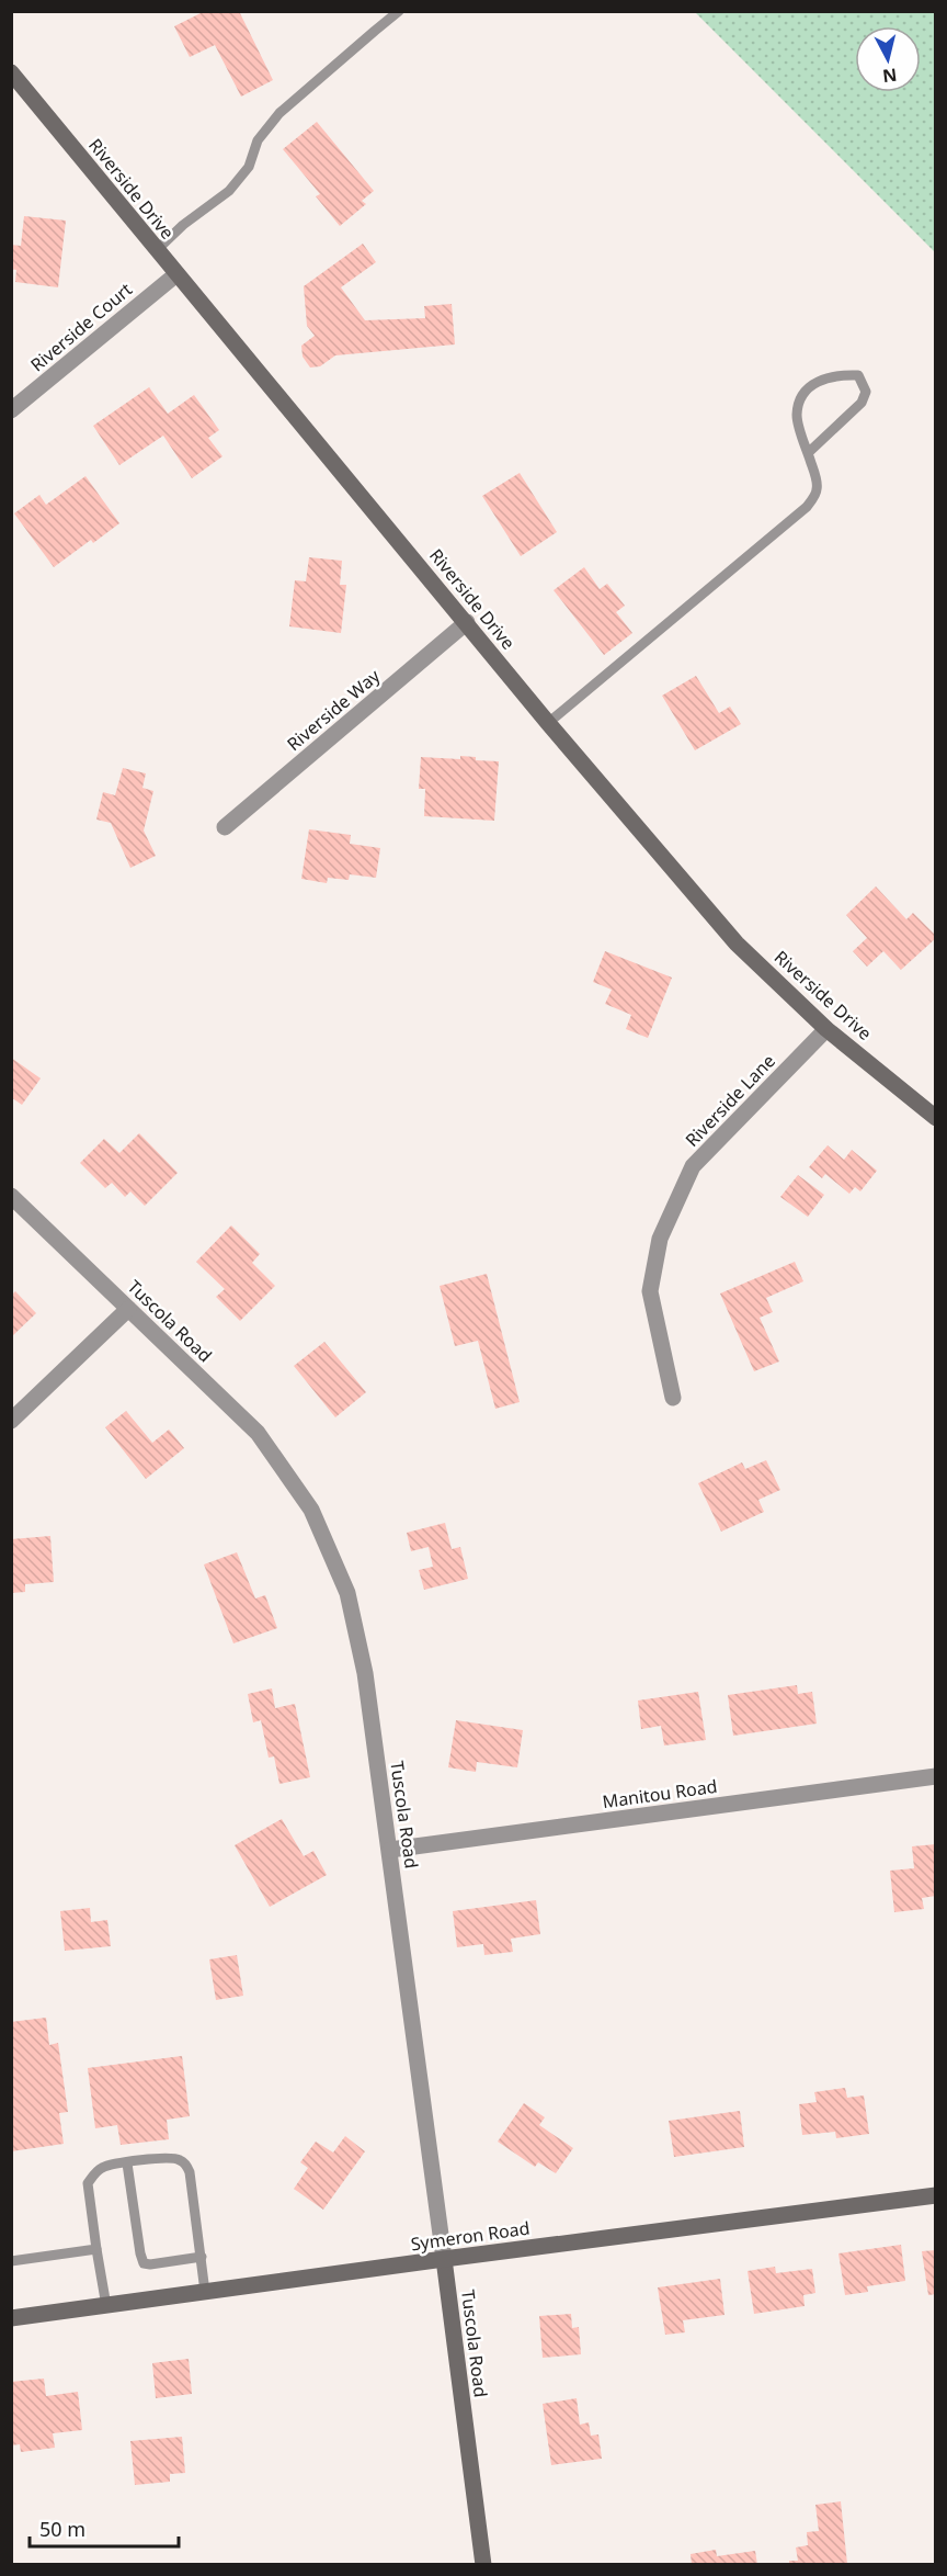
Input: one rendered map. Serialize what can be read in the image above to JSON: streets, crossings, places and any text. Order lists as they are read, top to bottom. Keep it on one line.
{"streets":{"street":["Riverside Drive","Riverside Court","Riverside Way","Riverside Lane","Tuscola Road","Manitou Road","Symeron Road"]},"crossings":[["Riverside Drive","Riverside Court"],["Riverside Drive","Riverside Way"],["Riverside Drive","Riverside Lane"],["Tuscola Road","Manitou Road"],["Tuscola Road","Symeron Road"]],"scale_bar":"50 m","north":"bottom"}
